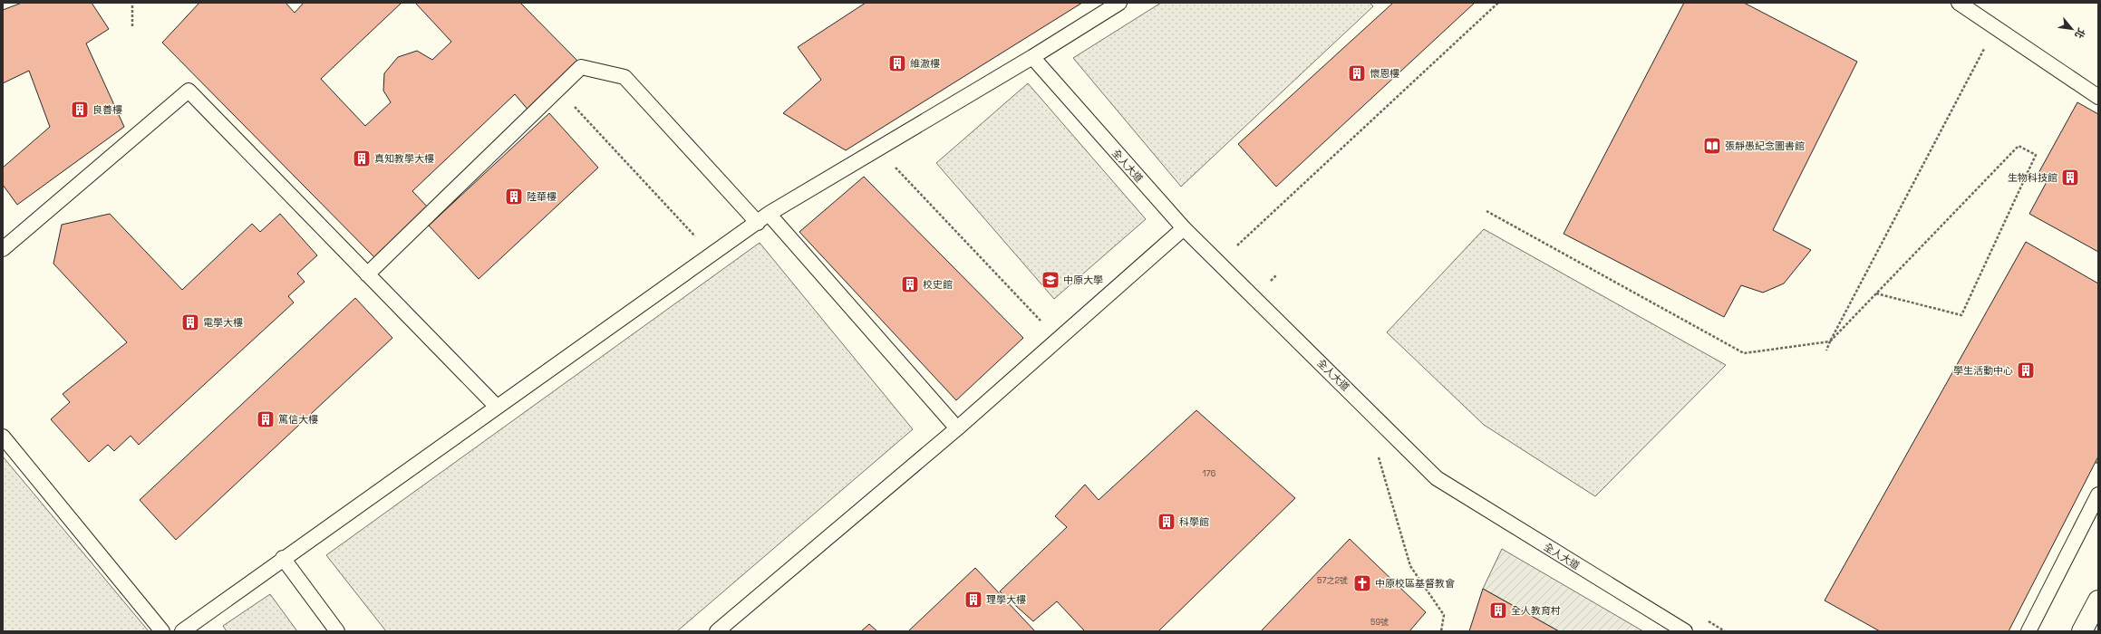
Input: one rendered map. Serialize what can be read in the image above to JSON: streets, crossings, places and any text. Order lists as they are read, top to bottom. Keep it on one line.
{"streets":{"lane":["全人大道"]},"places":{"building":["維澈樓","懷恩樓","良善樓","真知教學大樓","生物科技館","陸華樓","校史館","電學大樓","學生活動中心","篤信大樓","科學館","理學大樓","全人教育村"],"library":["張靜愚紀念圖書館"],"school or university":["中原大學"],"church":["中原校區基督教會"]},"house_numbers":["176","57之2號","59號"],"north":"bottom right"}
